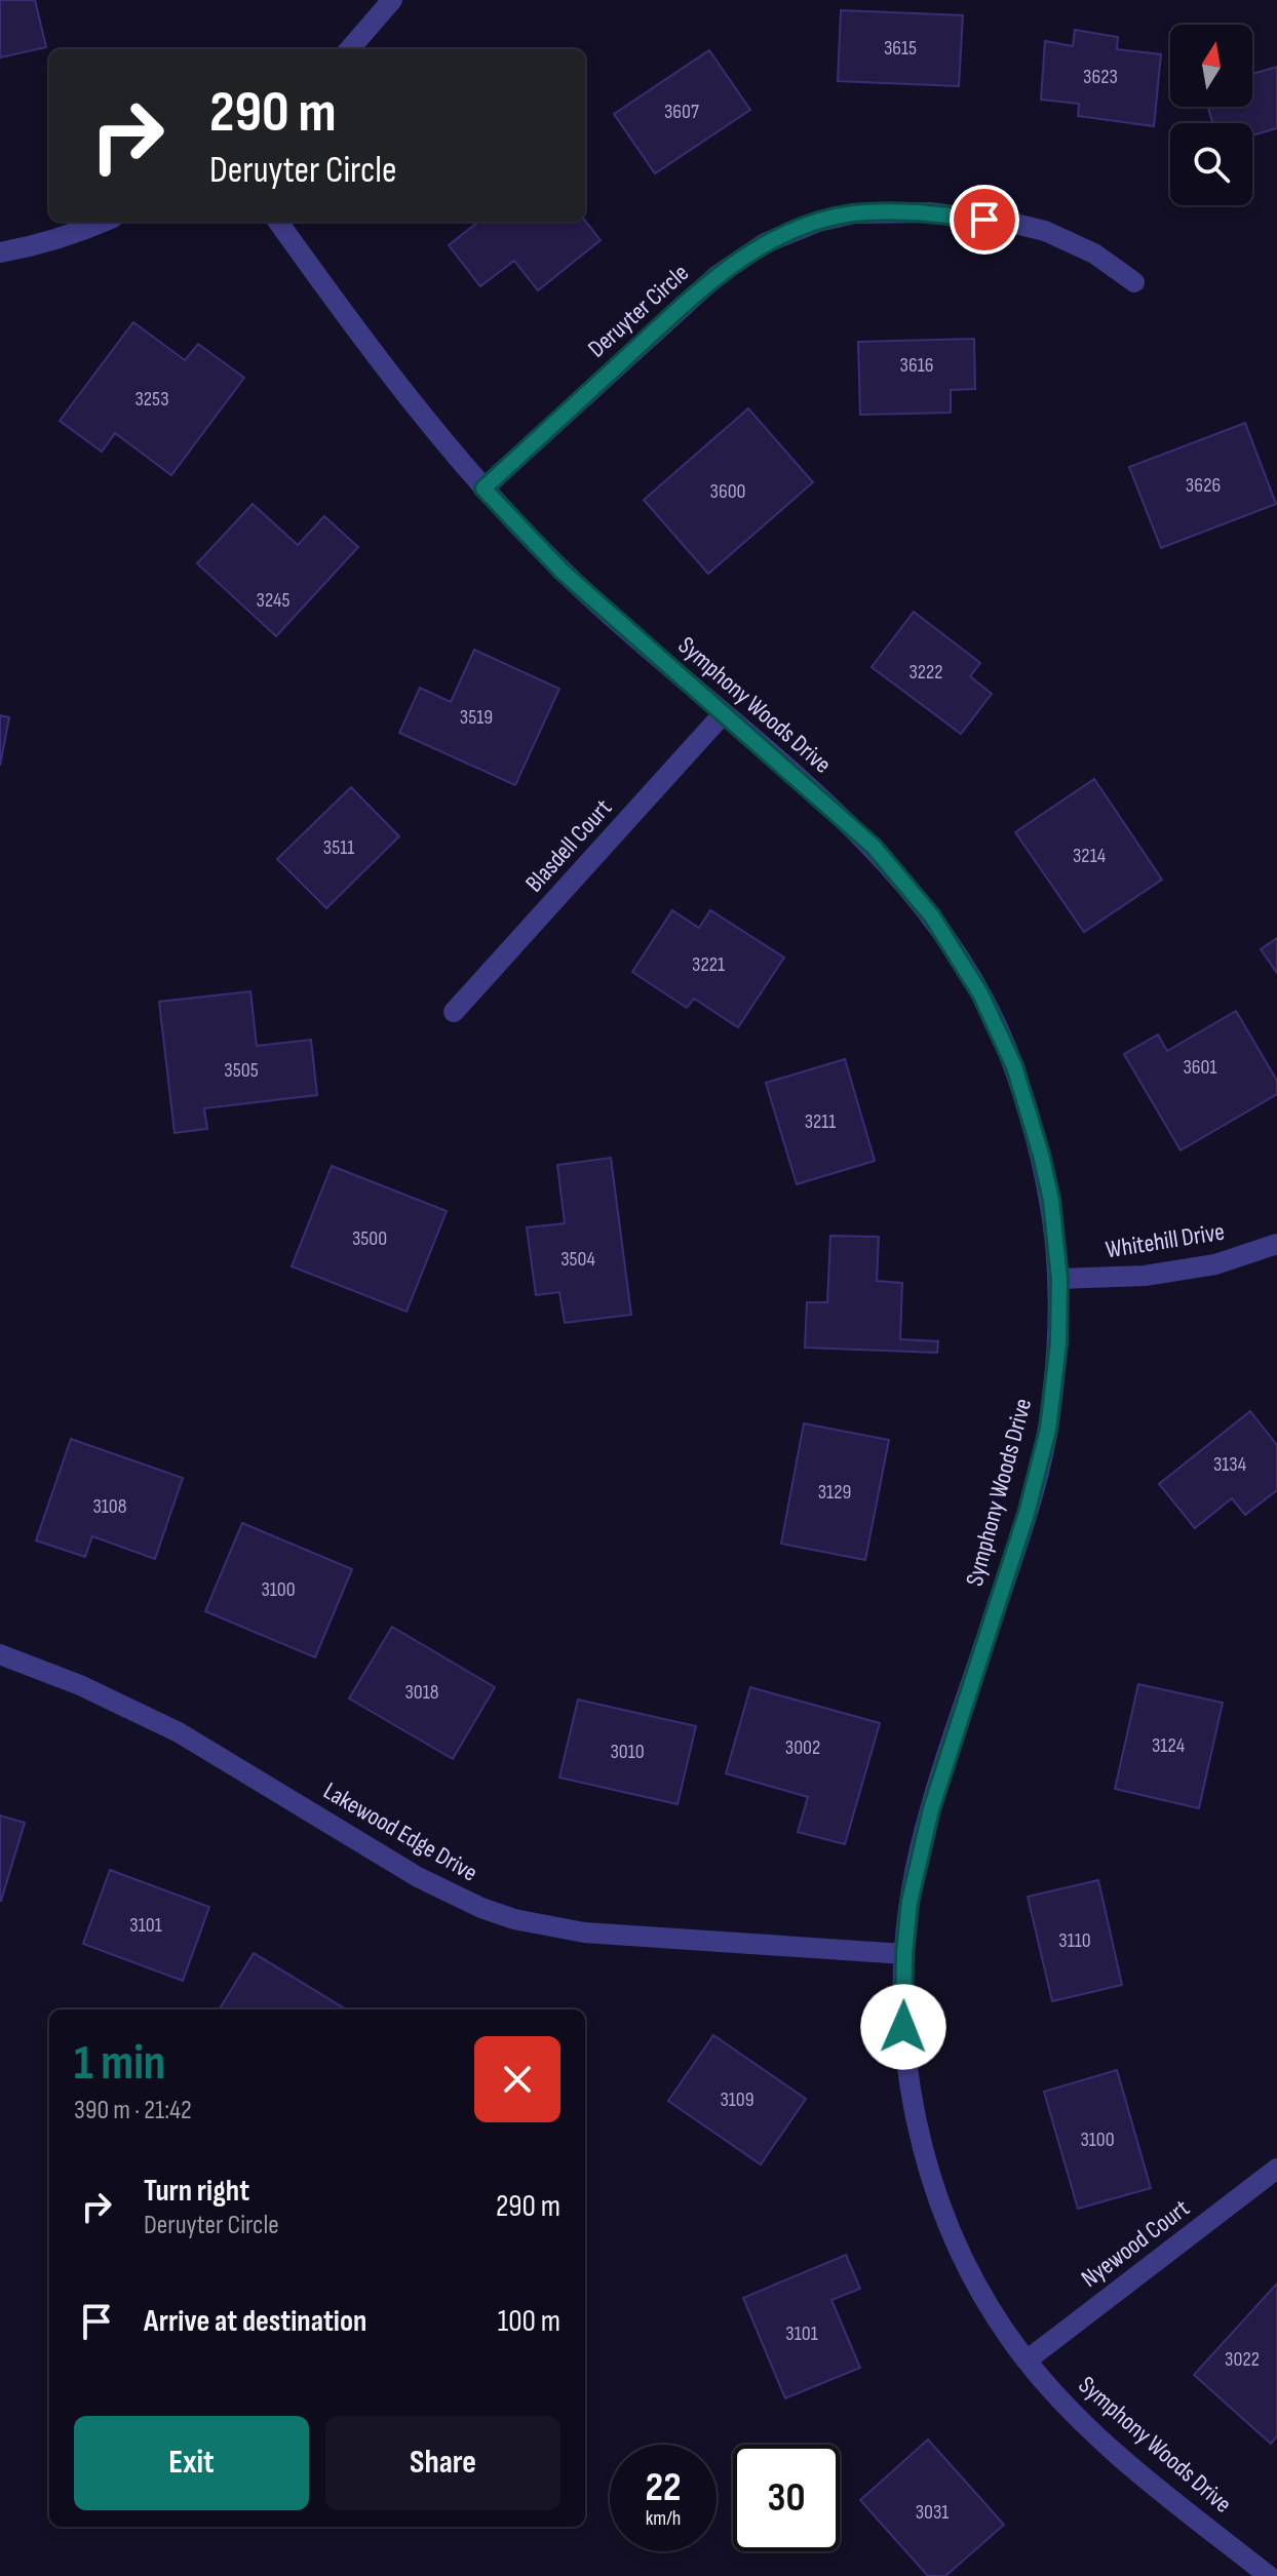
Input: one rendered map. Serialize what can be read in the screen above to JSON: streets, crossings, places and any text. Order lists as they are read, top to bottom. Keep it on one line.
{"streets":{"street":["Deruyter Circle","Symphony Woods Drive","Blasdell Court","Whitehill Drive","Lakewood Edge Drive","Nyewood Court"]},"crossings":[["Deruyter Circle","Symphony Woods Drive"],["Symphony Woods Drive","Blasdell Court"],["Symphony Woods Drive","Whitehill Drive"],["Symphony Woods Drive","Lakewood Edge Drive"],["Symphony Woods Drive","Nyewood Court"]],"house_numbers":["3615","3623","3607","3616","3253","3626","3600","3245","3222","3519","3511","3214","3221","3601","3505","3211","3500","3504","3134","3129","3108","3100","3018","3124","3002","3010","3101","3110","3109","3100","3101","3022","3031"],"north":"top","page":{"turn":["290 m","Deruyter Circle"],"heading":["1 min","390 m · 21:42"],"list":[{"name":"Turn right","note":"Deruyter Circle","value":"290 m"},{"name":"Arrive at destination","value":"100 m"}],"buttons":["Exit","Share"],"speed":"22 km/h","limit":"30"}}
